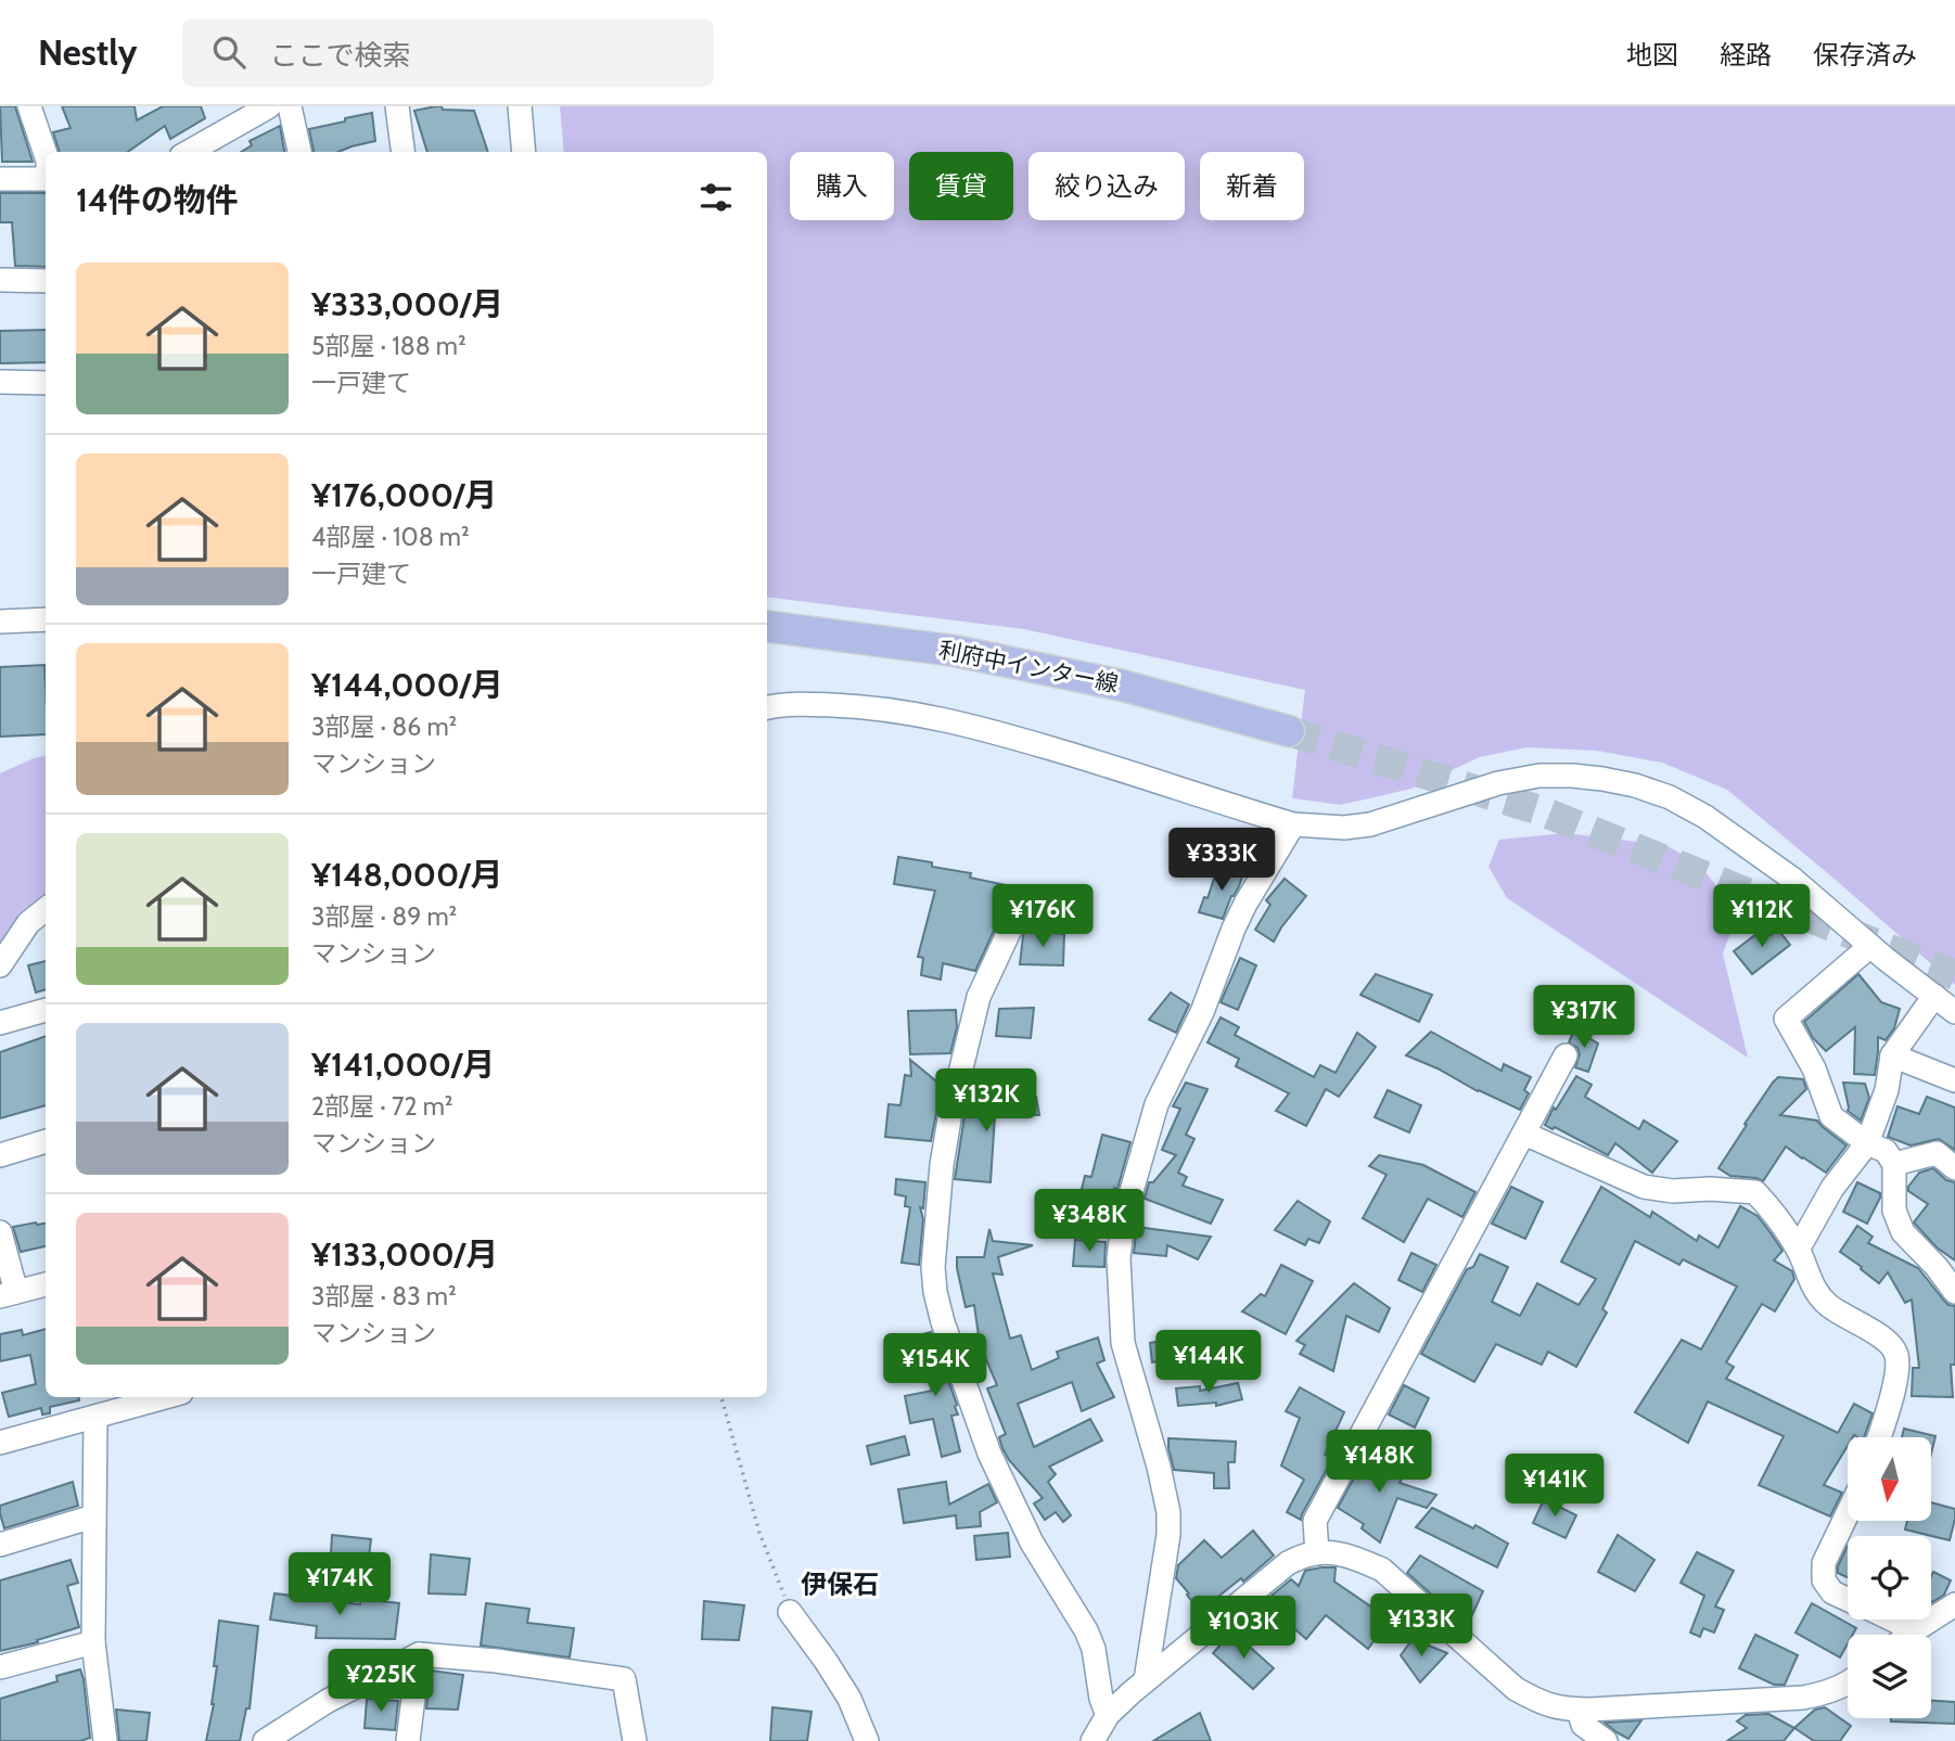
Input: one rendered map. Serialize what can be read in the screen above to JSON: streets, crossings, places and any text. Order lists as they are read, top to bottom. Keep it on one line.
{"streets":{"main road":["利府中インター線"]},"districts":["伊保石"],"north":"bottom","page":{"header":"Nestly","search":"ここで検索","nav":["地図","経路","保存済み"],"chip":["購入","賃貸","絞り込み","新着"],"heading":"14件の物件","list":[{"name":"¥333,000/月","note":"5部屋 · 188 m² · 一戸建て"},{"name":"¥176,000/月","note":"4部屋 · 108 m² · 一戸建て"},{"name":"¥144,000/月","note":"3部屋 · 86 m² · マンション"},{"name":"¥148,000/月","note":"3部屋 · 89 m² · マンション"},{"name":"¥141,000/月","note":"2部屋 · 72 m² · マンション"},{"name":"¥133,000/月","note":"3部屋 · 83 m² · マンション"}],"price":["¥333K","¥176K","¥112K","¥317K","¥132K","¥348K","¥144K","¥154K","¥148K","¥141K","¥174K","¥133K","¥103K","¥225K"]}}
